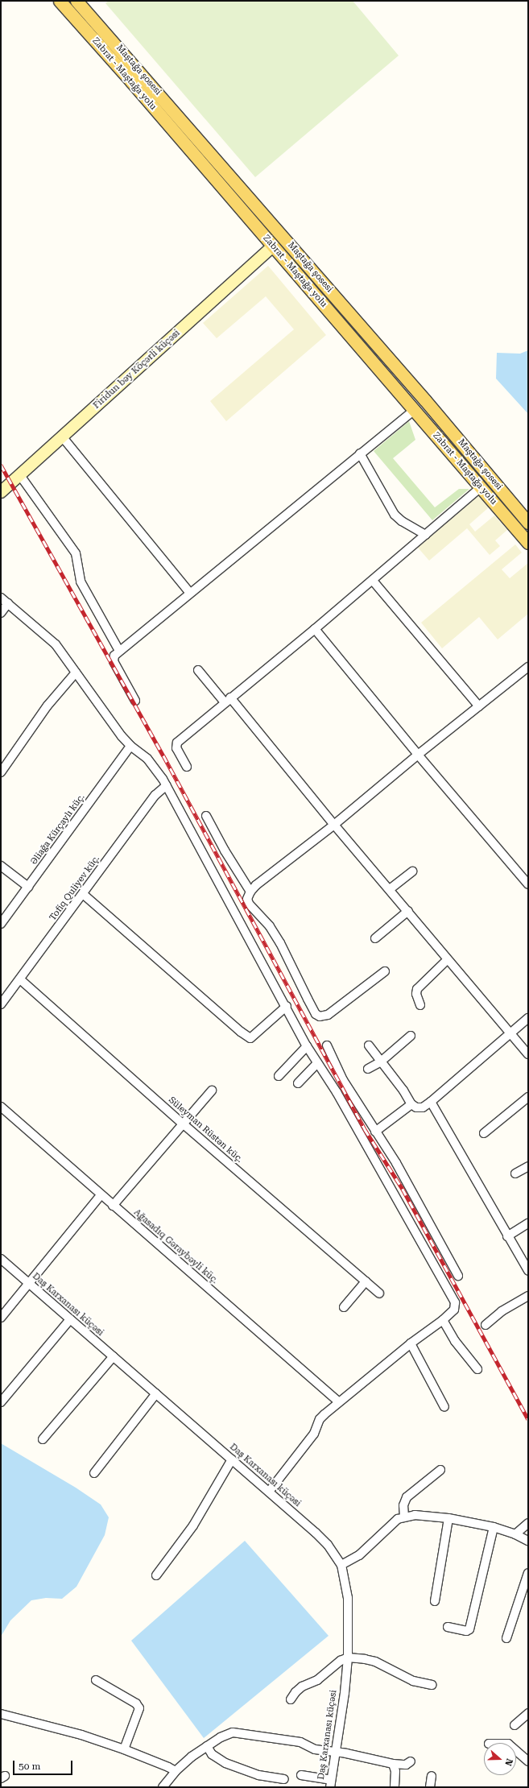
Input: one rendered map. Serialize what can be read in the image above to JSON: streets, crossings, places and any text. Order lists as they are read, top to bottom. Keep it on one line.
{"streets":{"main road":["Maştağa şosesi","Zabrat - Maştağa yolu"],"street":["Firidun bəy Köçərli küçəsi","Əliağa Kürçaylı küç.","Tofiq Quliyev küç.","Süleyman Rüstən küç.","Ağasadıq Gəraybəyli küç.","Daş Karxanası küçəsi"]},"crossings":[["Zabrat - Maştağa yolu","Firidun bəy Köçərli küçəsi"],["Tofiq Quliyev küç.","Süleyman Rüstən küç."]],"scale_bar":"50 m","north":"right"}
